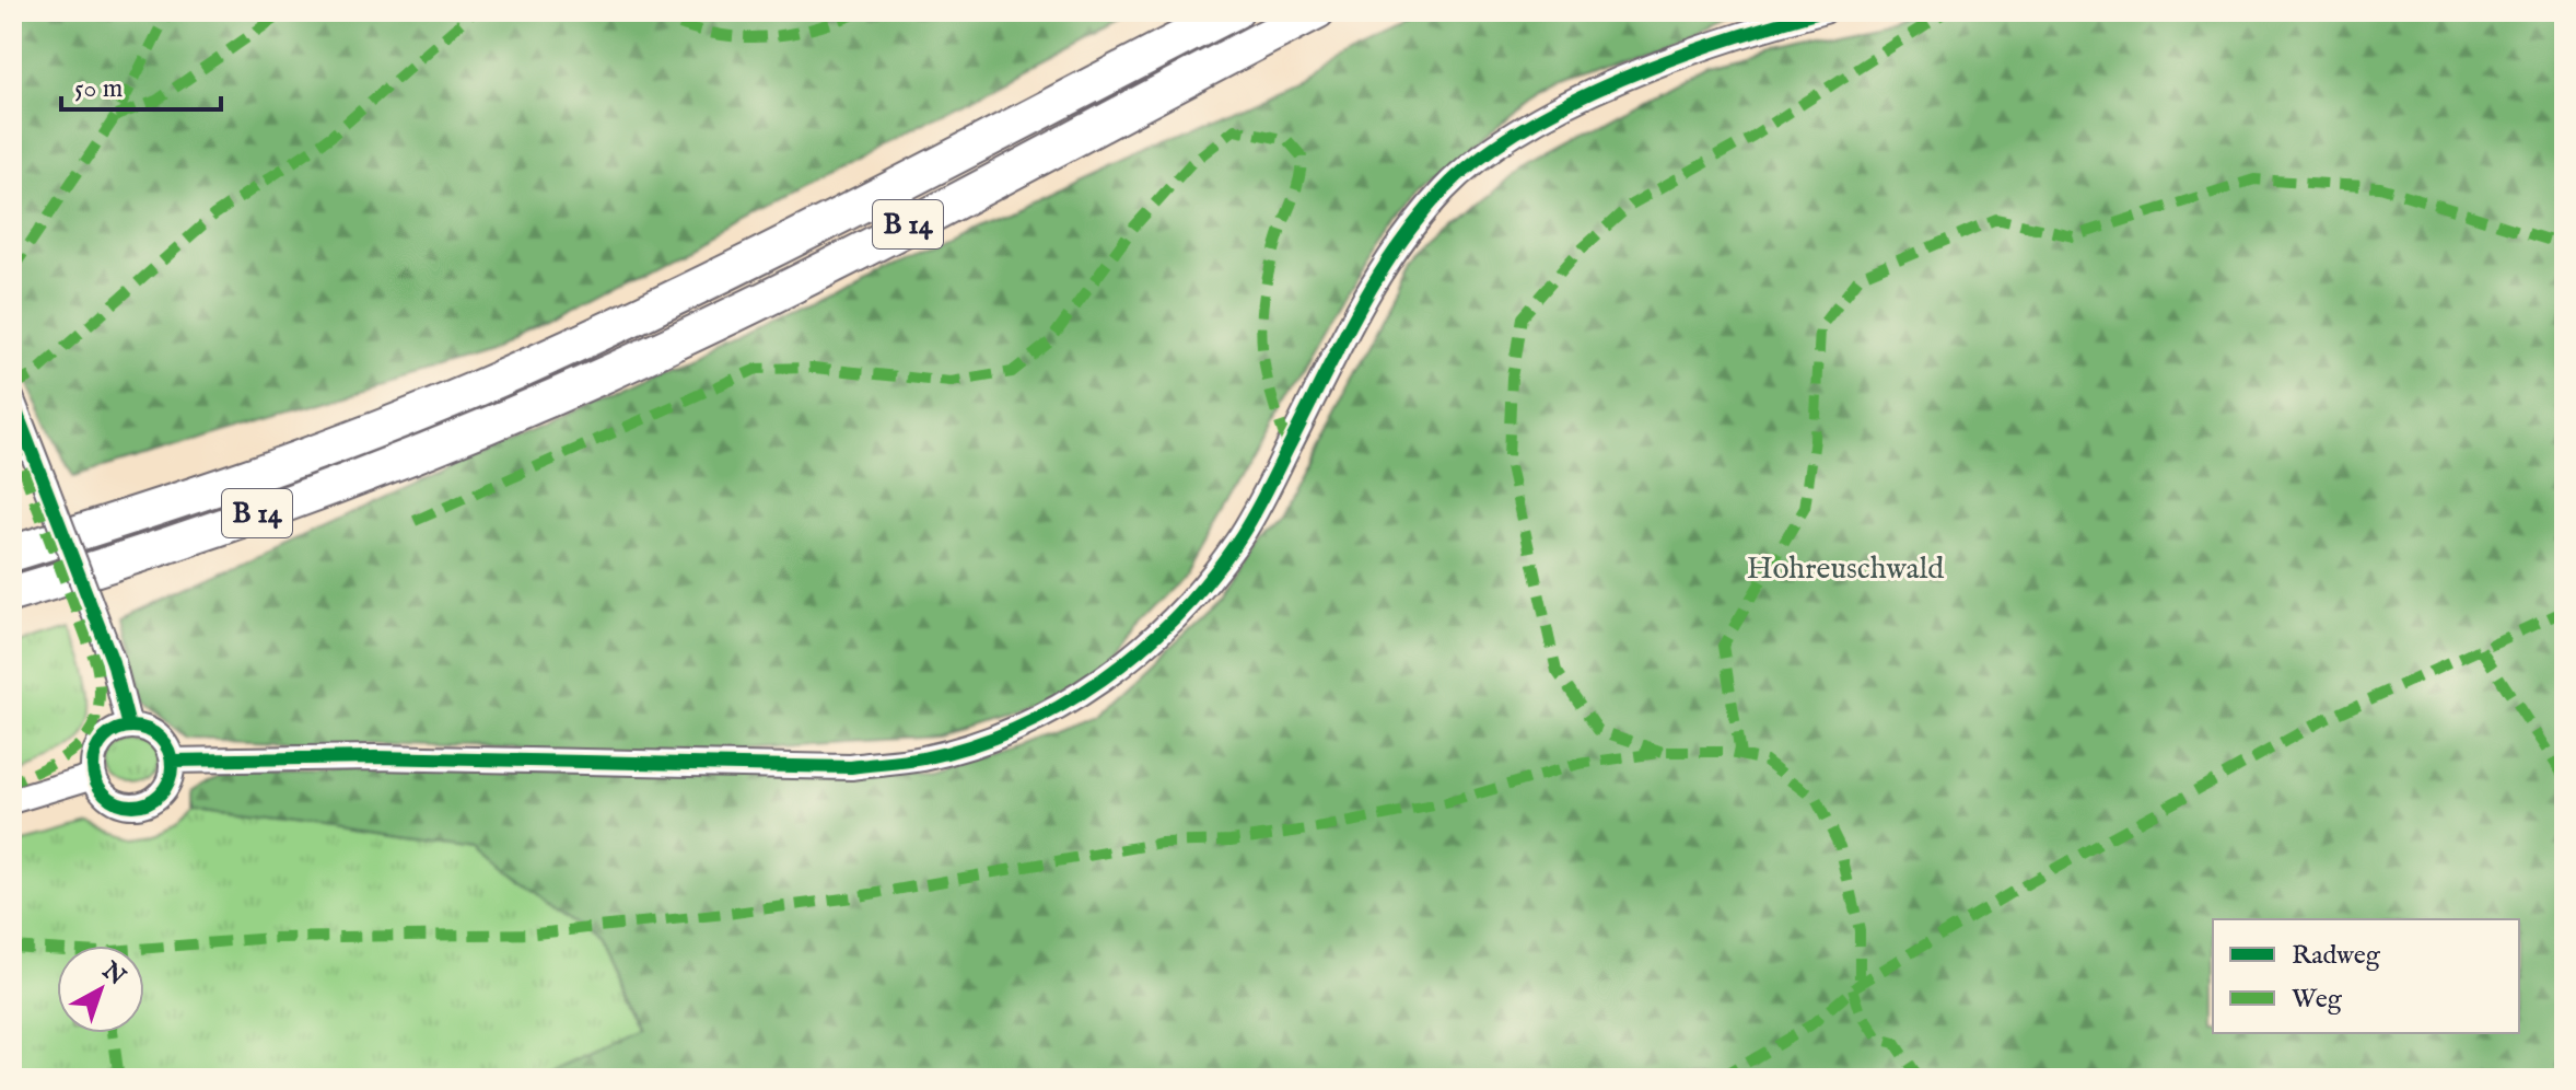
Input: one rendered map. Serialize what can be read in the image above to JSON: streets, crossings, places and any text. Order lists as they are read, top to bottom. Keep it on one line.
{"streets":{"highway":["B 14"]},"parks":["Hohreuschwald"],"legend":["Radweg","Weg"],"scale_bar":"50 m","north":"top right"}
